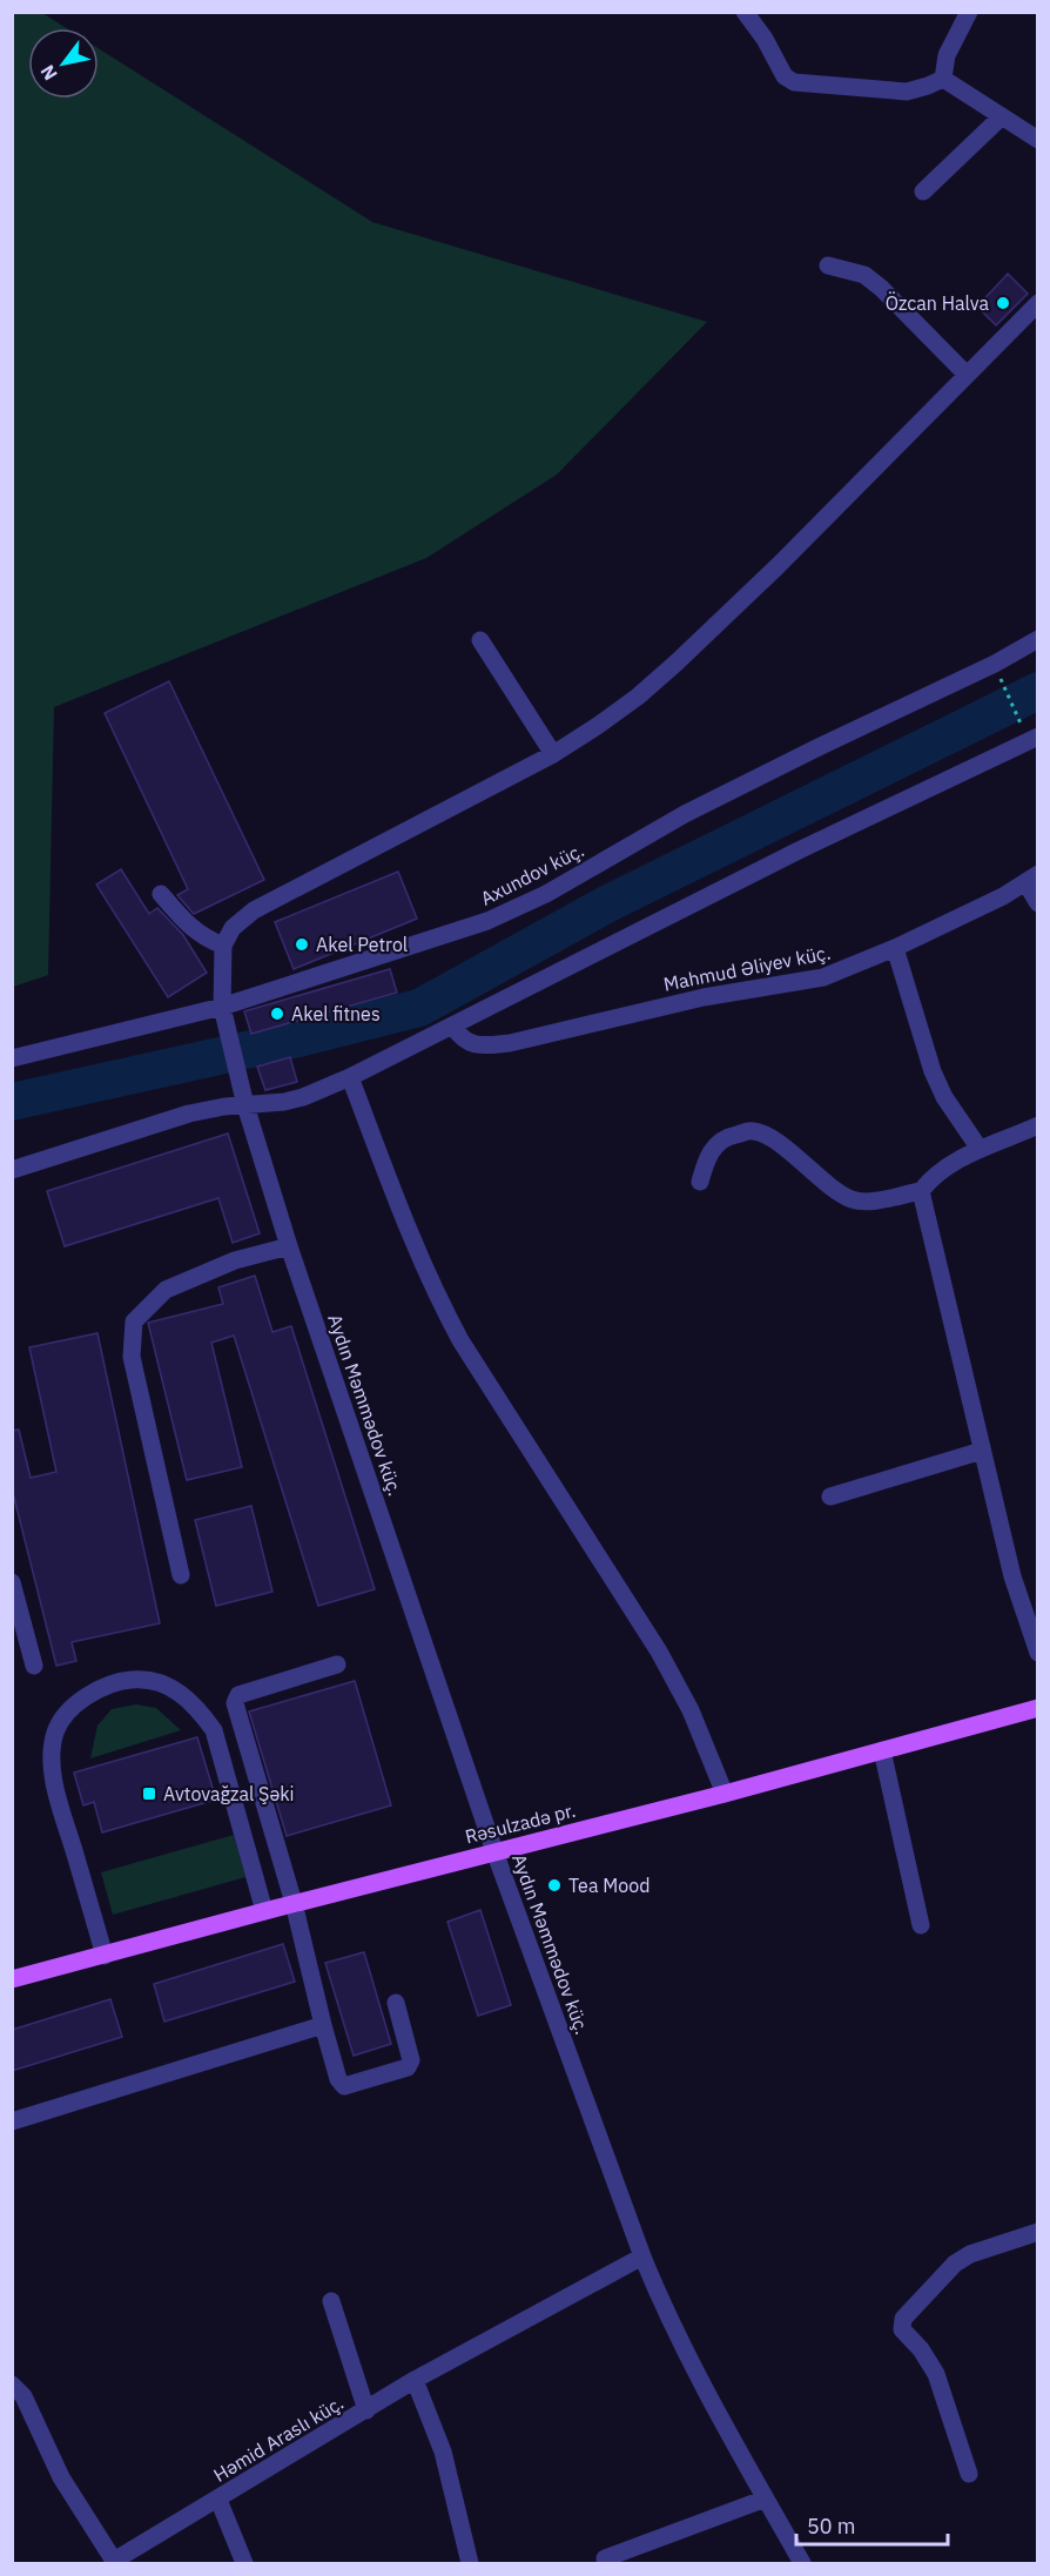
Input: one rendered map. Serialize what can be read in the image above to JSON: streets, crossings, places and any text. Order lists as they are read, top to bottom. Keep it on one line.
{"streets":{"main road":["Rəsulzadə pr."],"street":["Axundov küç.","Mahmud Əliyev küç.","Aydın Məmmədov küç.","Həmid Araslı küç."]},"crossings":[["Axundov küç.","Aydın Məmmədov küç."],["Aydın Məmmədov küç.","Rəsulzadə pr."],["Aydın Məmmədov küç.","Həmid Araslı küç."]],"places":{"other":["Özcan Halva","Akel Petrol","Akel fitnes","Tea Mood"],"transit":["Avtovağzal Şəki"]},"scale_bar":"50 m","north":"bottom left"}
